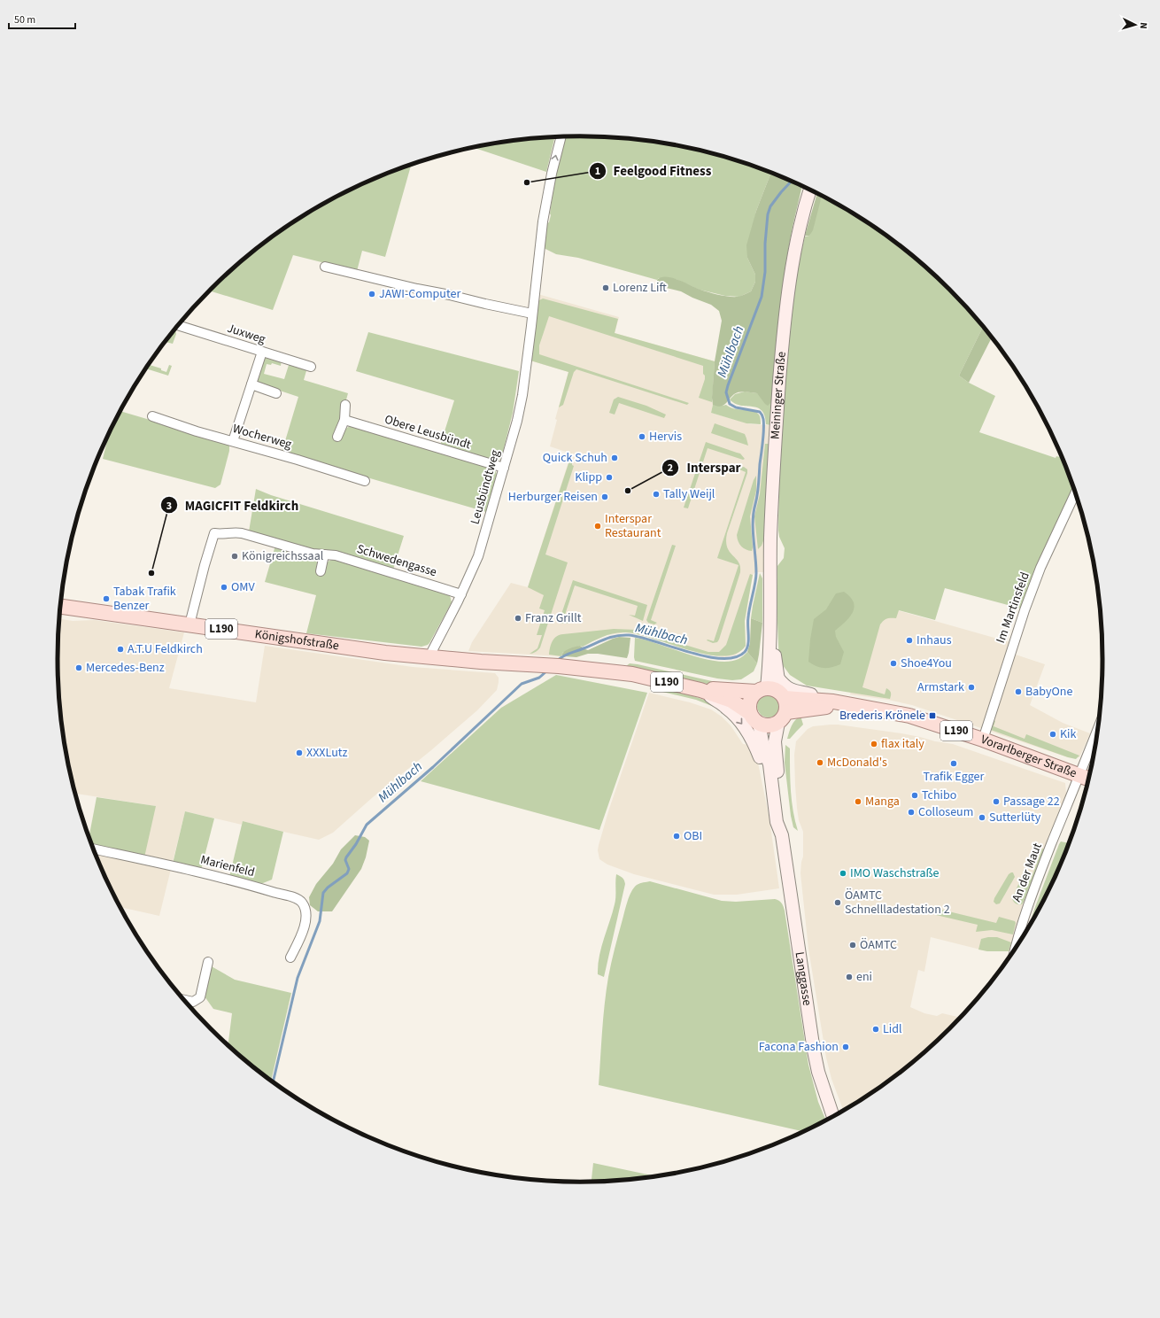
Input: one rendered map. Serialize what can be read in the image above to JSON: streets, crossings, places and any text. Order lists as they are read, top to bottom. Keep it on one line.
{"streets":{"main road":["Meininger Straße","L190","Königshofstraße","Vorarlberger Straße","Langgasse"],"street":["Juxweg","Obere Leusbündt","Wocherweg","Leusbündtweg","Schwedengasse","Im Martinsfeld","Marienfeld","An der Maut"]},"crossings":[["Meininger Straße","Vorarlberger Straße"],["Meininger Straße","Langgasse"],["Obere Leusbündt","Leusbündtweg"],["Leusbündtweg","Schwedengasse"],["Leusbündtweg","Königshofstraße"],["Schwedengasse","Königshofstraße"],["Im Martinsfeld","Vorarlberger Straße"],["Königshofstraße","Vorarlberger Straße"],["Vorarlberger Straße","An der Maut"],["Vorarlberger Straße","Langgasse"]],"water":["Mühlbach"],"places":{"other":["Feelgood Fitness","Lorenz Lift","JAWI-Computer","Hervis","Quick Schuh","Klipp","Interspar","Tally Weijl","Herburger Reisen","Interspar Restaurant","Königreichssaal","MAGICFIT Feldkirch","OMV","Tabak Trafik Benzer","Franz Grillt","Inhaus","A.T.U Feldkirch","Shoe4You","Mercedes-Benz","Armstark","BabyOne","Kik","flax italy","XXXLutz","McDonald's","Trafik Egger","Tchibo","Manga","Passage 22","Colloseum","Sutterlüty","OBI","IMO Waschstraße","ÖAMTC Schnellladestation 2","ÖAMTC","eni","Lidl","Facona Fashion"],"transit":["Brederis Krönele"]},"scale_bar":"50 m","north":"right"}
